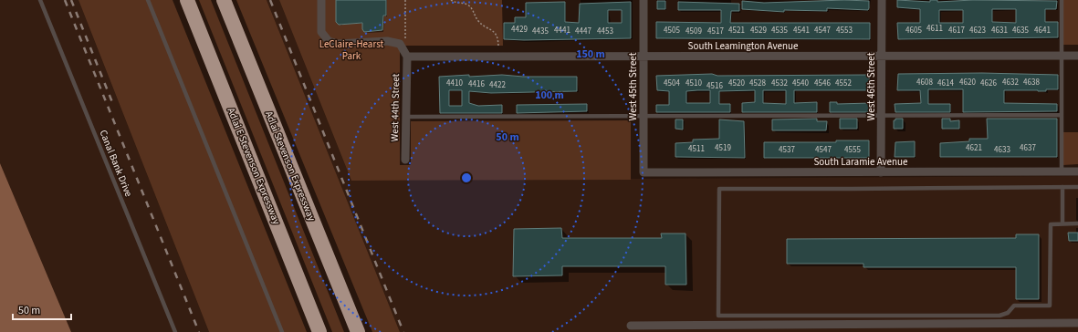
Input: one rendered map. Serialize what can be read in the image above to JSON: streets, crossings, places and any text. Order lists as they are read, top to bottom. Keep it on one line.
{"streets":{"highway":["Adlai E Stevenson Expressway","Adlai Stevenson Expressway"],"street":["South Leamington Avenue","West 45th Street","West 46th Street","West 44th Street","South Laramie Avenue"],"lane":["Canal Bank Drive"]},"crossings":[["South Leamington Avenue","West 45th Street"],["South Leamington Avenue","West 46th Street"],["South Leamington Avenue","West 44th Street"],["West 45th Street","South Laramie Avenue"],["West 46th Street","South Laramie Avenue"]],"parks":["LeClaire-Hearst Park"],"house_numbers":["4611","4429","4441","4505","4521","4529","4535","4541","4547","4553","4605","4617","4623","4631","4635","4641","4435","4447","4453","4509","4517","4608","4620","4632","4638","4410","4504","4510","4520","4528","4532","4540","4546","4552","4614","4626","4416","4422","4516","4519","4621","4637","4511","4537","4547","4555","4633"],"scale_bar":"50 m","rings":["150 m","100 m","50 m"]}
